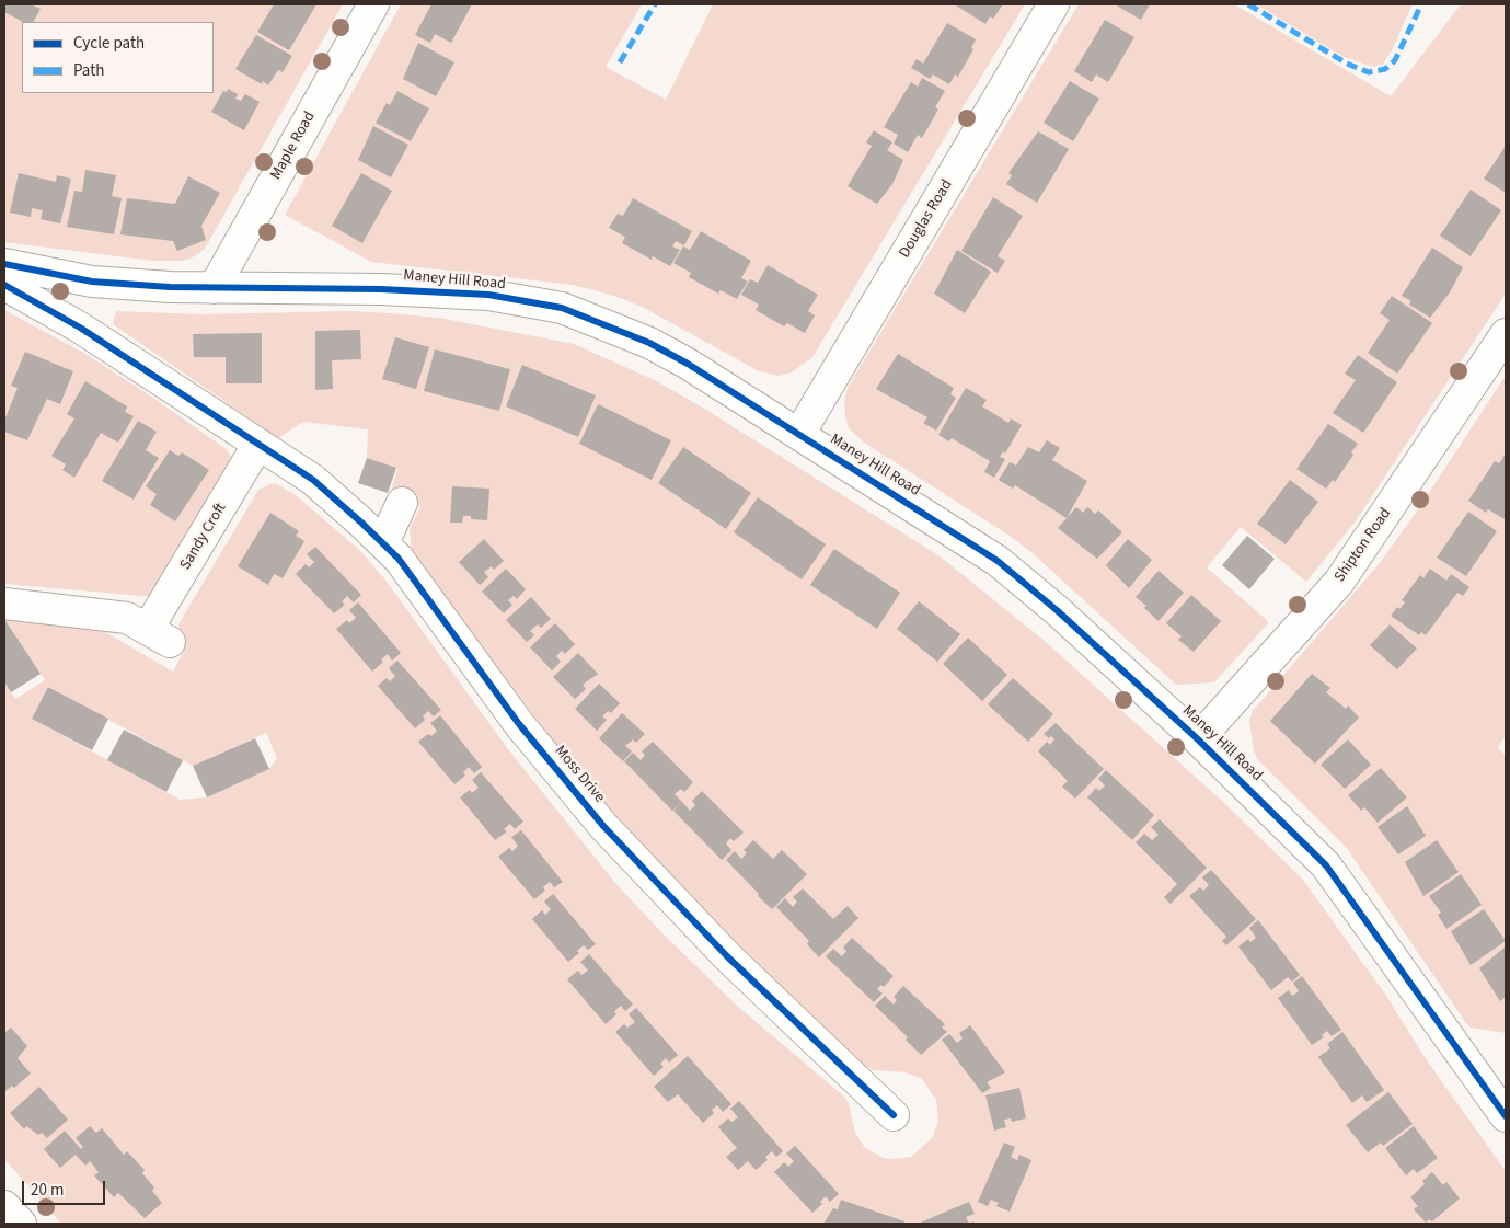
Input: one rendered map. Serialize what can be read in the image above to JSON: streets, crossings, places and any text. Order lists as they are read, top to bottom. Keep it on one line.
{"streets":{"street":["Maple Road","Douglas Road","Maney Hill Road","Sandy Croft","Shipton Road","Moss Drive"]},"crossings":[["Maple Road","Maney Hill Road"],["Douglas Road","Maney Hill Road"],["Maney Hill Road","Shipton Road"],["Sandy Croft","Moss Drive"]],"legend":["Cycle path","Path"],"scale_bar":"20 m"}
